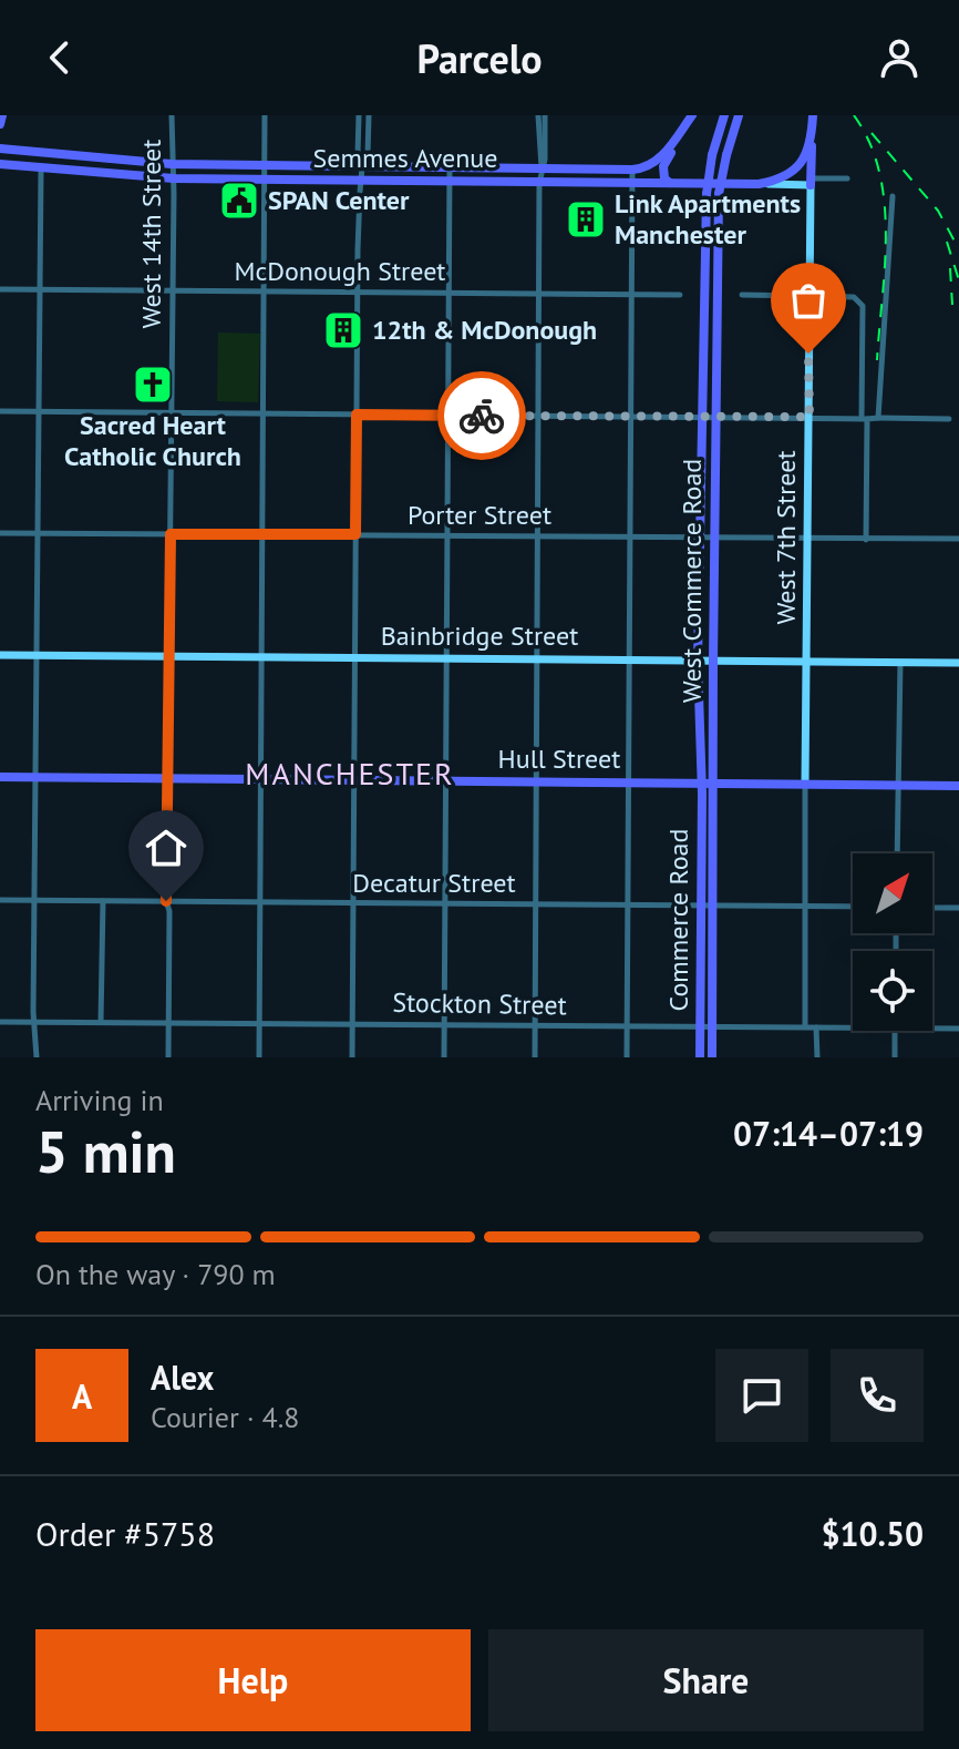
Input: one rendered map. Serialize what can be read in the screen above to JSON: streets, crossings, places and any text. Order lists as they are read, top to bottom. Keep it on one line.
{"streets":{"main road":["Semmes Avenue","West Commerce Road","Hull Street","Commerce Road"],"street":["West 14th Street","McDonough Street","Porter Street","West 7th Street","Bainbridge Street","Decatur Street","Stockton Street"]},"crossings":[["Semmes Avenue","West 14th Street"],["Semmes Avenue","West 7th Street"],["West 14th Street","McDonough Street"],["West 14th Street","Porter Street"],["West 14th Street","Bainbridge Street"],["West 14th Street","Hull Street"],["West 14th Street","Decatur Street"],["West 14th Street","Stockton Street"],["Porter Street","West 7th Street"],["Porter Street","West Commerce Road"],["West 7th Street","Bainbridge Street"],["West 7th Street","Hull Street"],["West Commerce Road","Bainbridge Street"],["West Commerce Road","Hull Street"],["West Commerce Road","Commerce Road"],["Hull Street","Commerce Road"],["Decatur Street","Commerce Road"],["Commerce Road","Stockton Street"]],"districts":["MANCHESTER"],"places":{"public building":["SPAN Center"],"building":["Link Apartments Manchester","12th & McDonough"],"church":["Sacred Heart Catholic Church"]},"north":"top right","page":{"header":"Parcelo","heading":["5 min","Arriving in","07:14–07:19"],"panel":["Alex","Courier · 4.8","Order #5758","$10.50"],"bar":"On the way · 790 m","round":"A","buttons":["Help","Share"]}}
